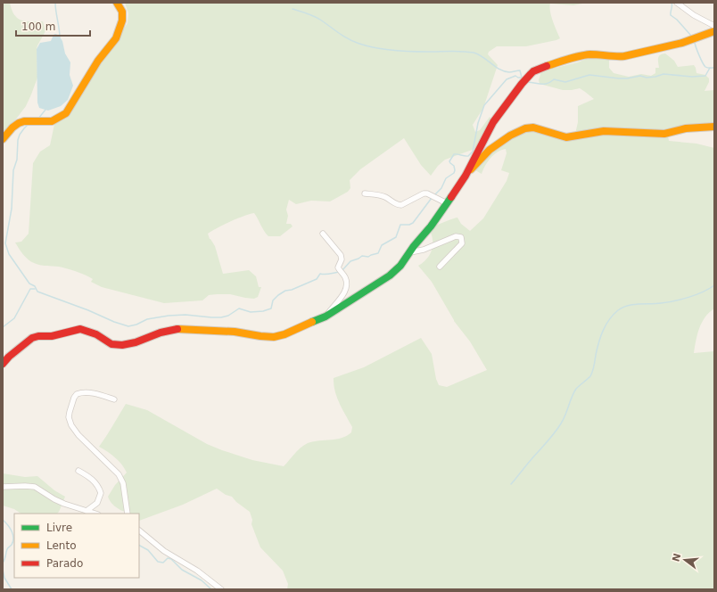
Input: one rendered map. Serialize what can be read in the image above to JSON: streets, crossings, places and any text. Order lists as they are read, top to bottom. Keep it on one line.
{"legend":["Livre","Lento","Parado"],"scale_bar":"100 m","north":"left"}
